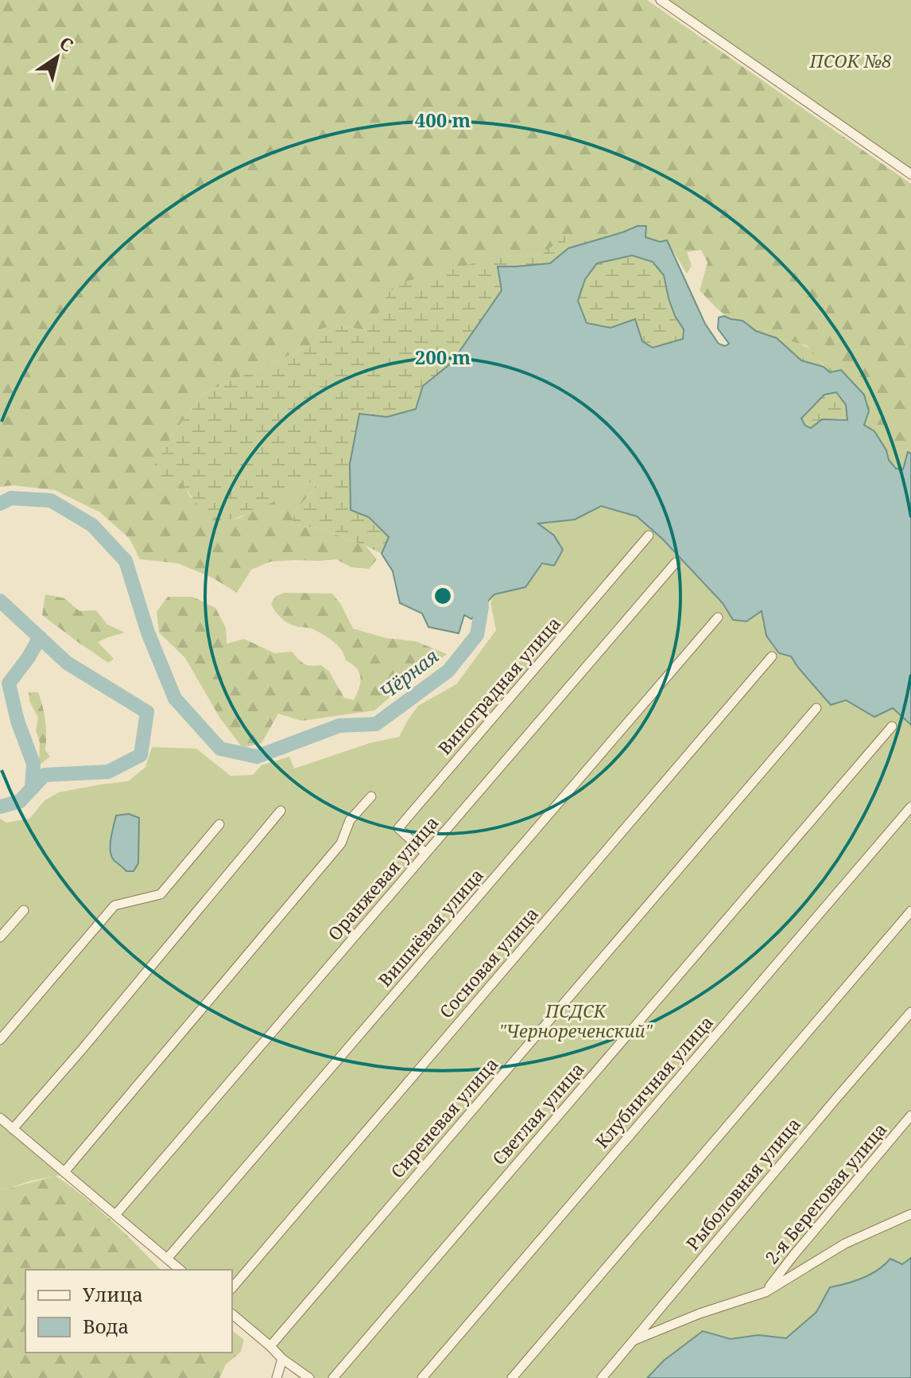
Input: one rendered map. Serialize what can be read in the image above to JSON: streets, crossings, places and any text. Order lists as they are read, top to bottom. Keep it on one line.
{"streets":{"street":["Виноградная улица","Оранжевая улица","Вишнёвая улица","Сосновая улица","Клубничная улица","Светлая улица","Сиреневая улица","Рыболовная улица","2-я Береговая улица"]},"crossings":[["Виноградная улица","Оранжевая улица"]],"water":["Чёрная"],"parks":["ПСОК №8","ПСДСК \"Чернореченский\""],"legend":["Улица","Вода"],"north":"top right","rings":["400 m","200 m"]}
